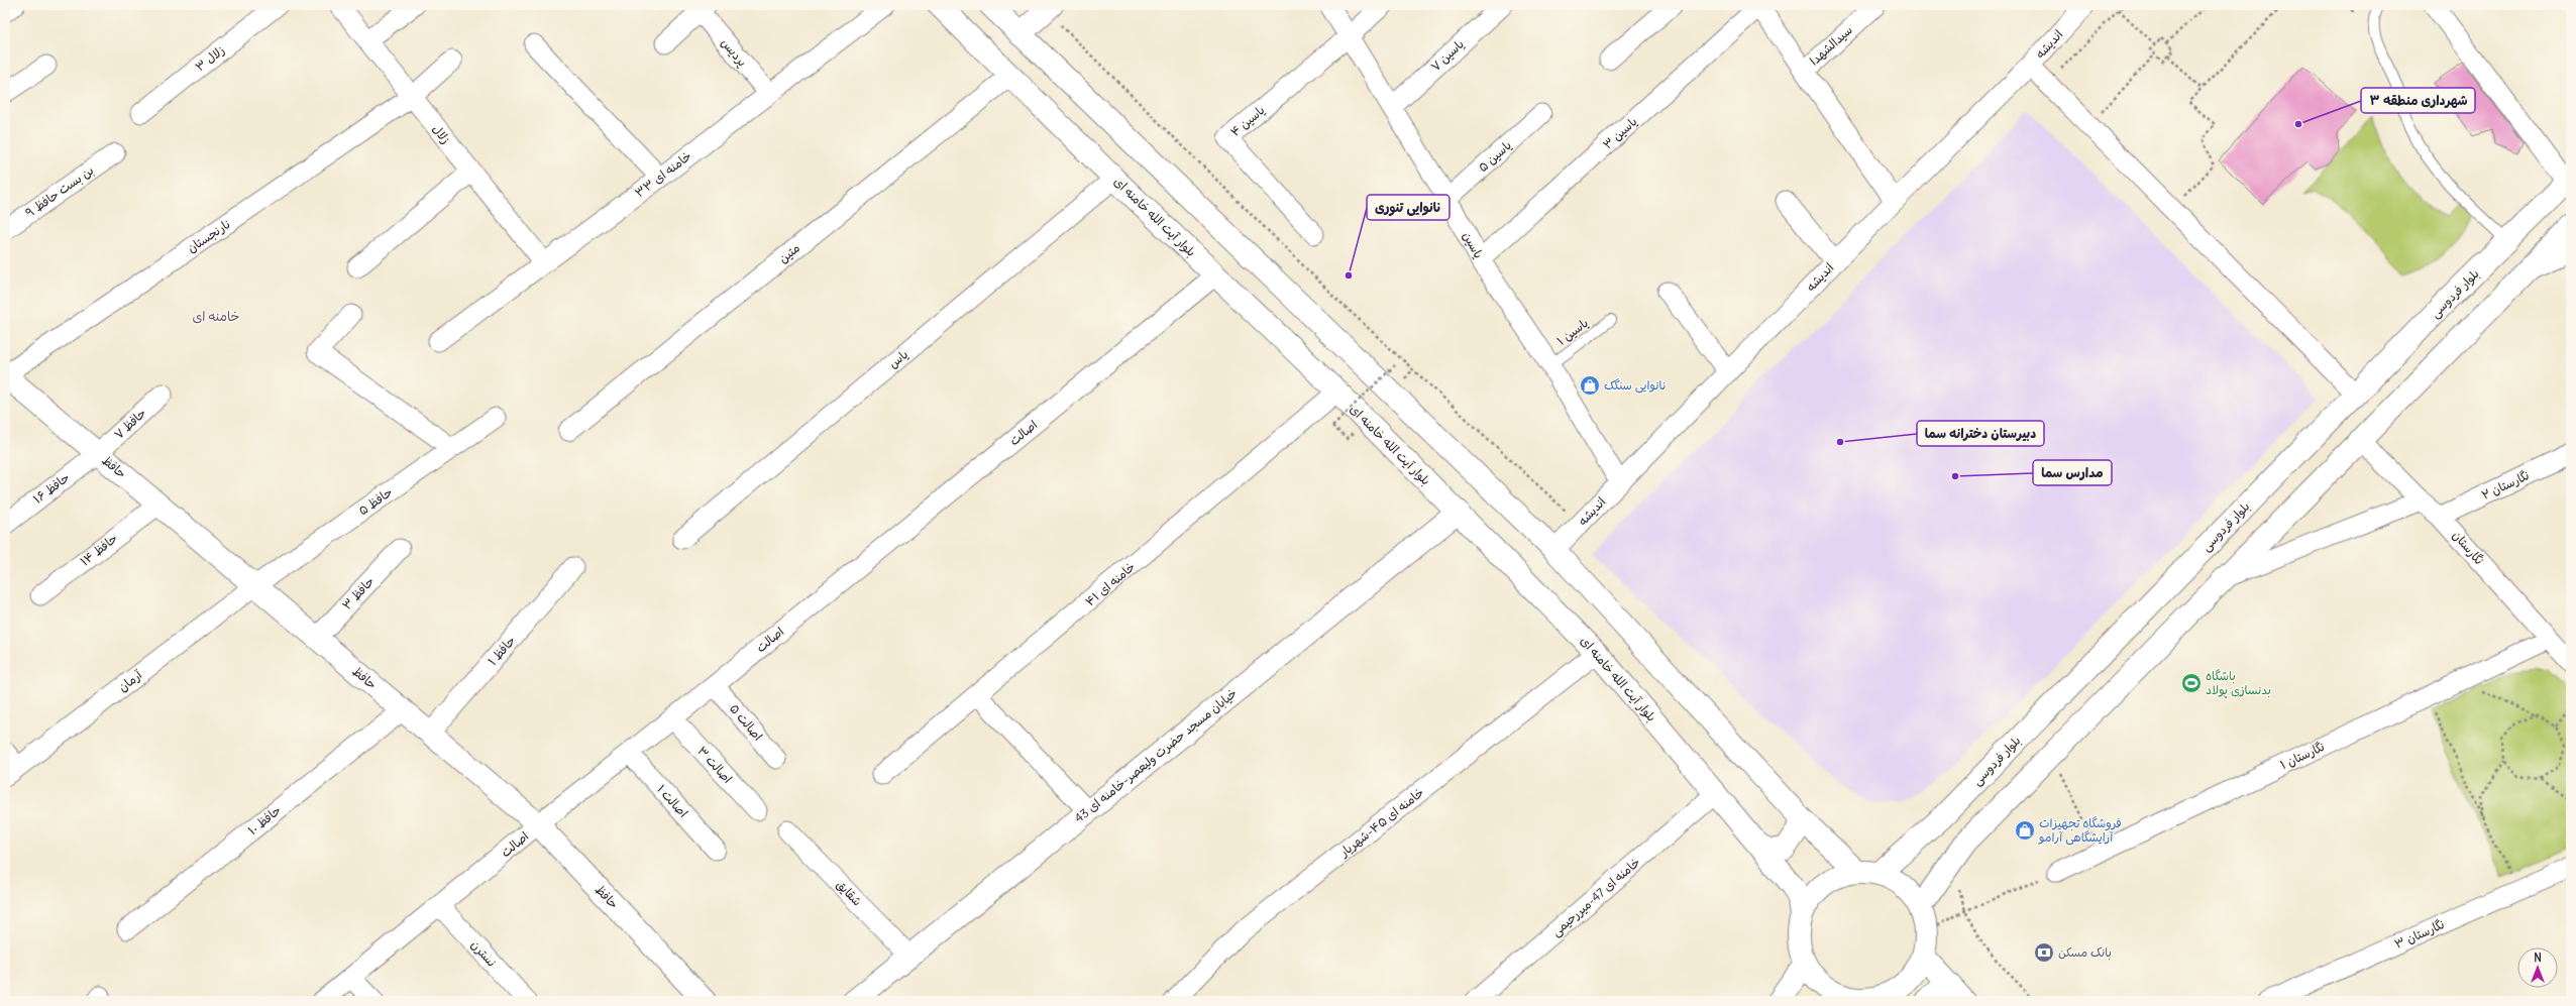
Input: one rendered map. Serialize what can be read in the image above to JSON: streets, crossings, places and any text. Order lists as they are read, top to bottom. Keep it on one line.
{"streets":{"main road":["بلوار آیت الله خامنه ای","بلوار فردوسی","حافظ","خیابان مسجد حضرت ولیعصر-خامنه ای 43"],"street":["اندیشه","سیدالشهدا","پردیس","یاسین ۷","۳ زلال","یاسین ۴","یاسین ۳","زلال","یاسین ۵","خامنه ای ۳۳","بن بست حافظ ۹","نارنجستان","یاسین","متین","یاس","حافظ ۷","اصالت","نگارستان ۲","حافظ ۱۶","حافظ ۵","نگارستان","حافظ ۱۴","خامنه ای ۴۱","حافظ ۳","حافظ ۱","آرمان","اصالت ۵","نگارستان ۱","اصالت ۳","اصالت ۱","حافظ ۱۰","خامنه ای ۴۵-شهریار","شقایق","خامنه ای 47-میررحیمی","نگارستان ۳","نسترن"],"lane":["یاسین ۱"]},"crossings":[["اندیشه","یاسین"],["پردیس","خامنه ای ۳۳"],["یاسین ۷","یاسین"],["یاسین ۴","یاسین"],["یاسین ۳","یاسین"],["زلال","خامنه ای ۳۳"],["زلال","نارنجستان"],["یاسین ۵","یاسین"],["بلوار آیت الله خامنه ای","متین"],["بلوار آیت الله خامنه ای","بلوار فردوسی"],["بلوار آیت الله خامنه ای","یاس"],["بلوار آیت الله خامنه ای","اصالت"],["بلوار آیت الله خامنه ای","خامنه ای ۴۱"],["بلوار آیت الله خامنه ای","خیابان مسجد حضرت ولیعصر-خامنه ای 43"],["بلوار آیت الله خامنه ای","خامنه ای ۴۵-شهریار"],["بلوار آیت الله خامنه ای","خامنه ای 47-میررحیمی"],["نارنجستان","حافظ"],["یاسین","یاسین ۱"],["حافظ ۷","حافظ"],["حافظ ۷","حافظ ۱۶"],["اصالت","حافظ"],["اصالت","اصالت ۵"],["اصالت","اصالت ۳"],["اصالت","اصالت ۱"],["اصالت","نسترن"],["حافظ","حافظ ۱۶"],["حافظ","حافظ ۵"],["حافظ","حافظ ۱۴"],["حافظ","حافظ ۳"],["حافظ","حافظ ۱"],["حافظ","آرمان"],["حافظ","حافظ ۱۰"],["نگارستان ۲","نگارستان"],["حافظ ۵","آرمان"],["نگارستان","نگارستان ۱"],["خیابان مسجد حضرت ولیعصر-خامنه ای 43","شقایق"]],"districts":["خامنه ای"],"places":{"other":["شهرداری منطقه ۳","نانوایی تنوری","دبیرستان دخترانه سما","مدارس سما"],"shop":["نانوایی سنگک","فروشگاه تجهیزات آرایشگاهی آرامو"],"sports":["باشگاه بدنسازی پولاد"],"bank":["بانک مسکن"]},"north":"top"}
